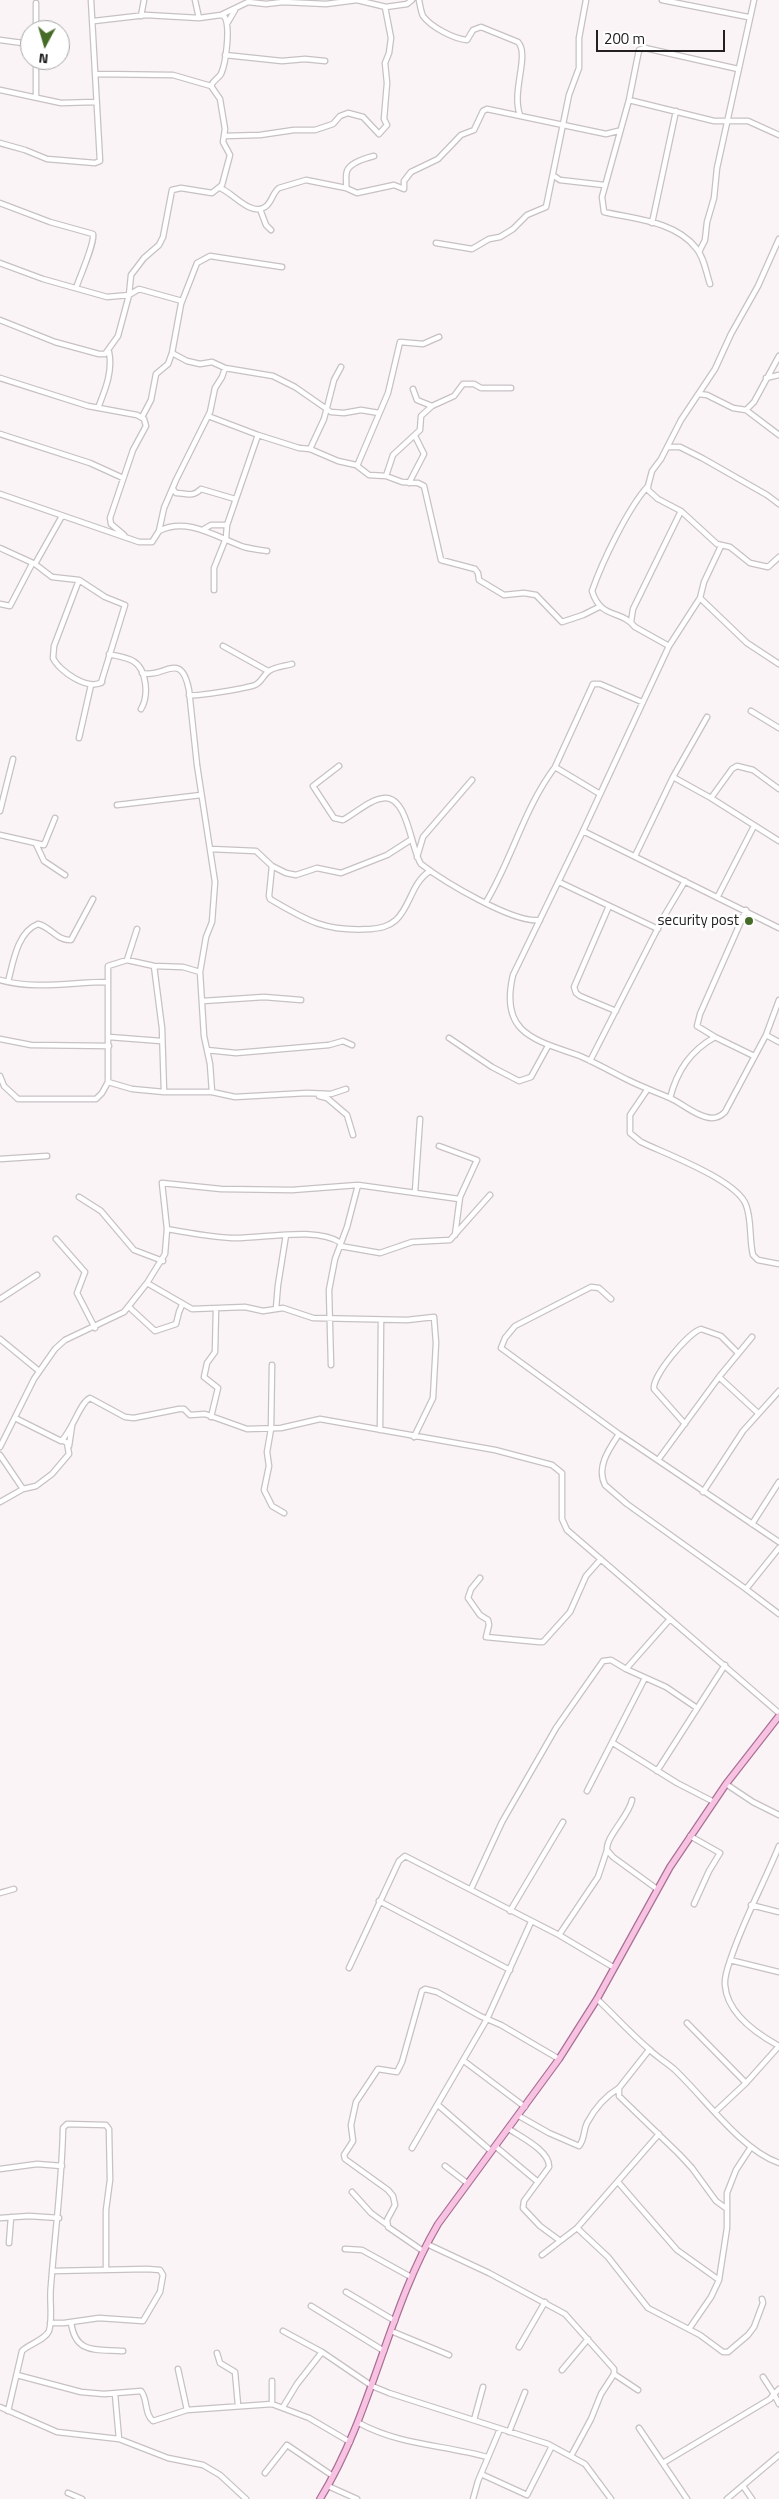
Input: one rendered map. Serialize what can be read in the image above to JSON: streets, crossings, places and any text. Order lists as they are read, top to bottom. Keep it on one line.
{"places":["security post"],"scale_bar":"200 m","north":"bottom"}
